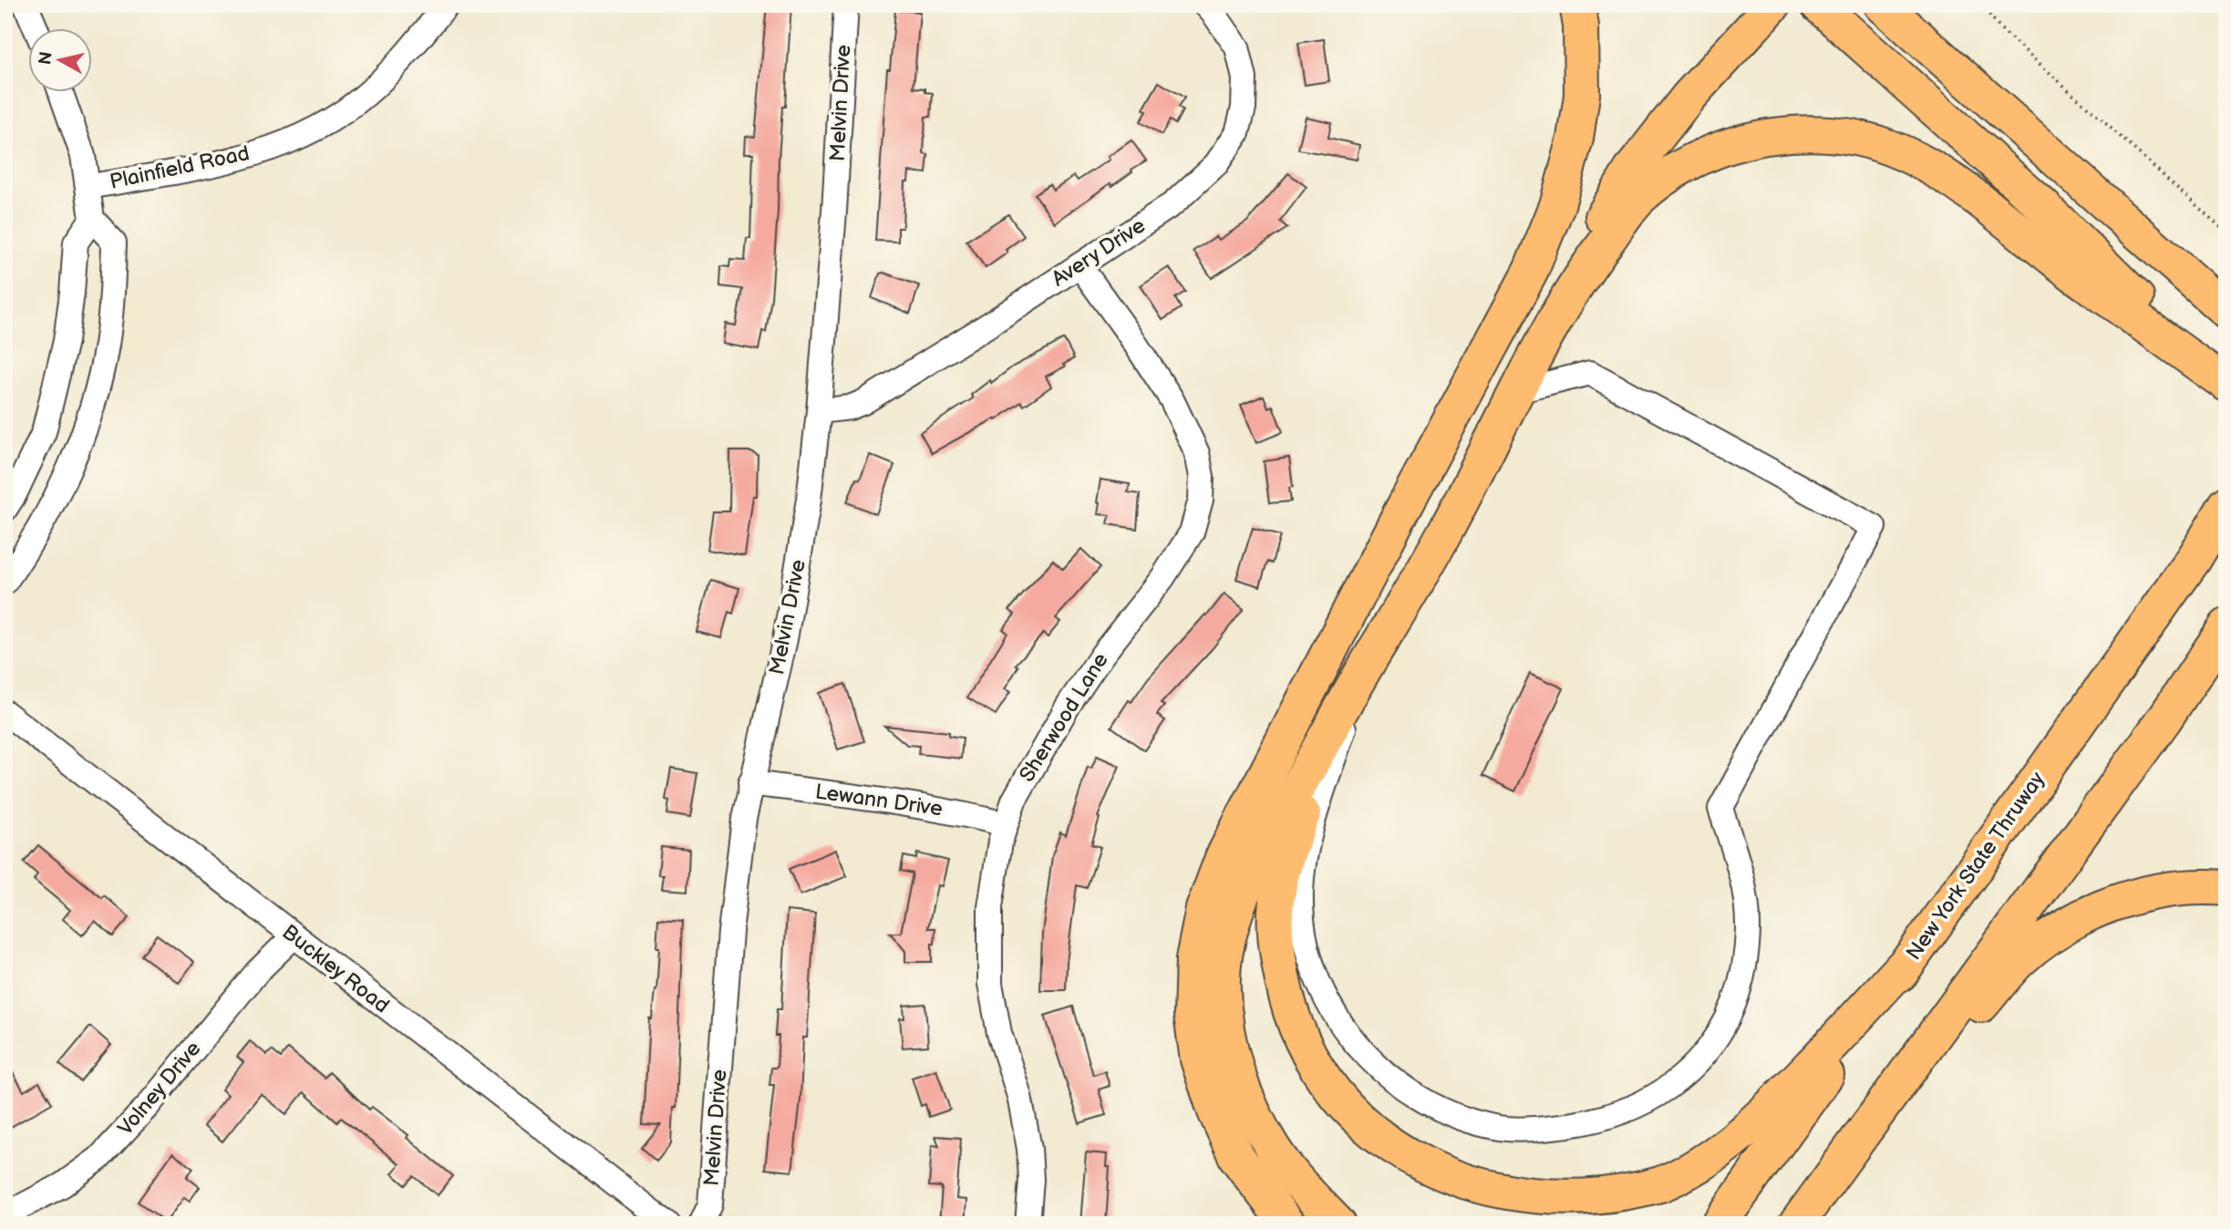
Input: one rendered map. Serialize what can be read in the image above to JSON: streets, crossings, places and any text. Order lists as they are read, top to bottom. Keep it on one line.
{"streets":{"highway":["New York State Thruway"],"street":["Melvin Drive","Plainfield Road","Avery Drive","Sherwood Lane","Lewann Drive","Buckley Road","Volney Drive"]},"crossings":[["Melvin Drive","Avery Drive"],["Melvin Drive","Lewann Drive"],["Avery Drive","Sherwood Lane"],["Sherwood Lane","Lewann Drive"],["Buckley Road","Volney Drive"]],"north":"left"}
